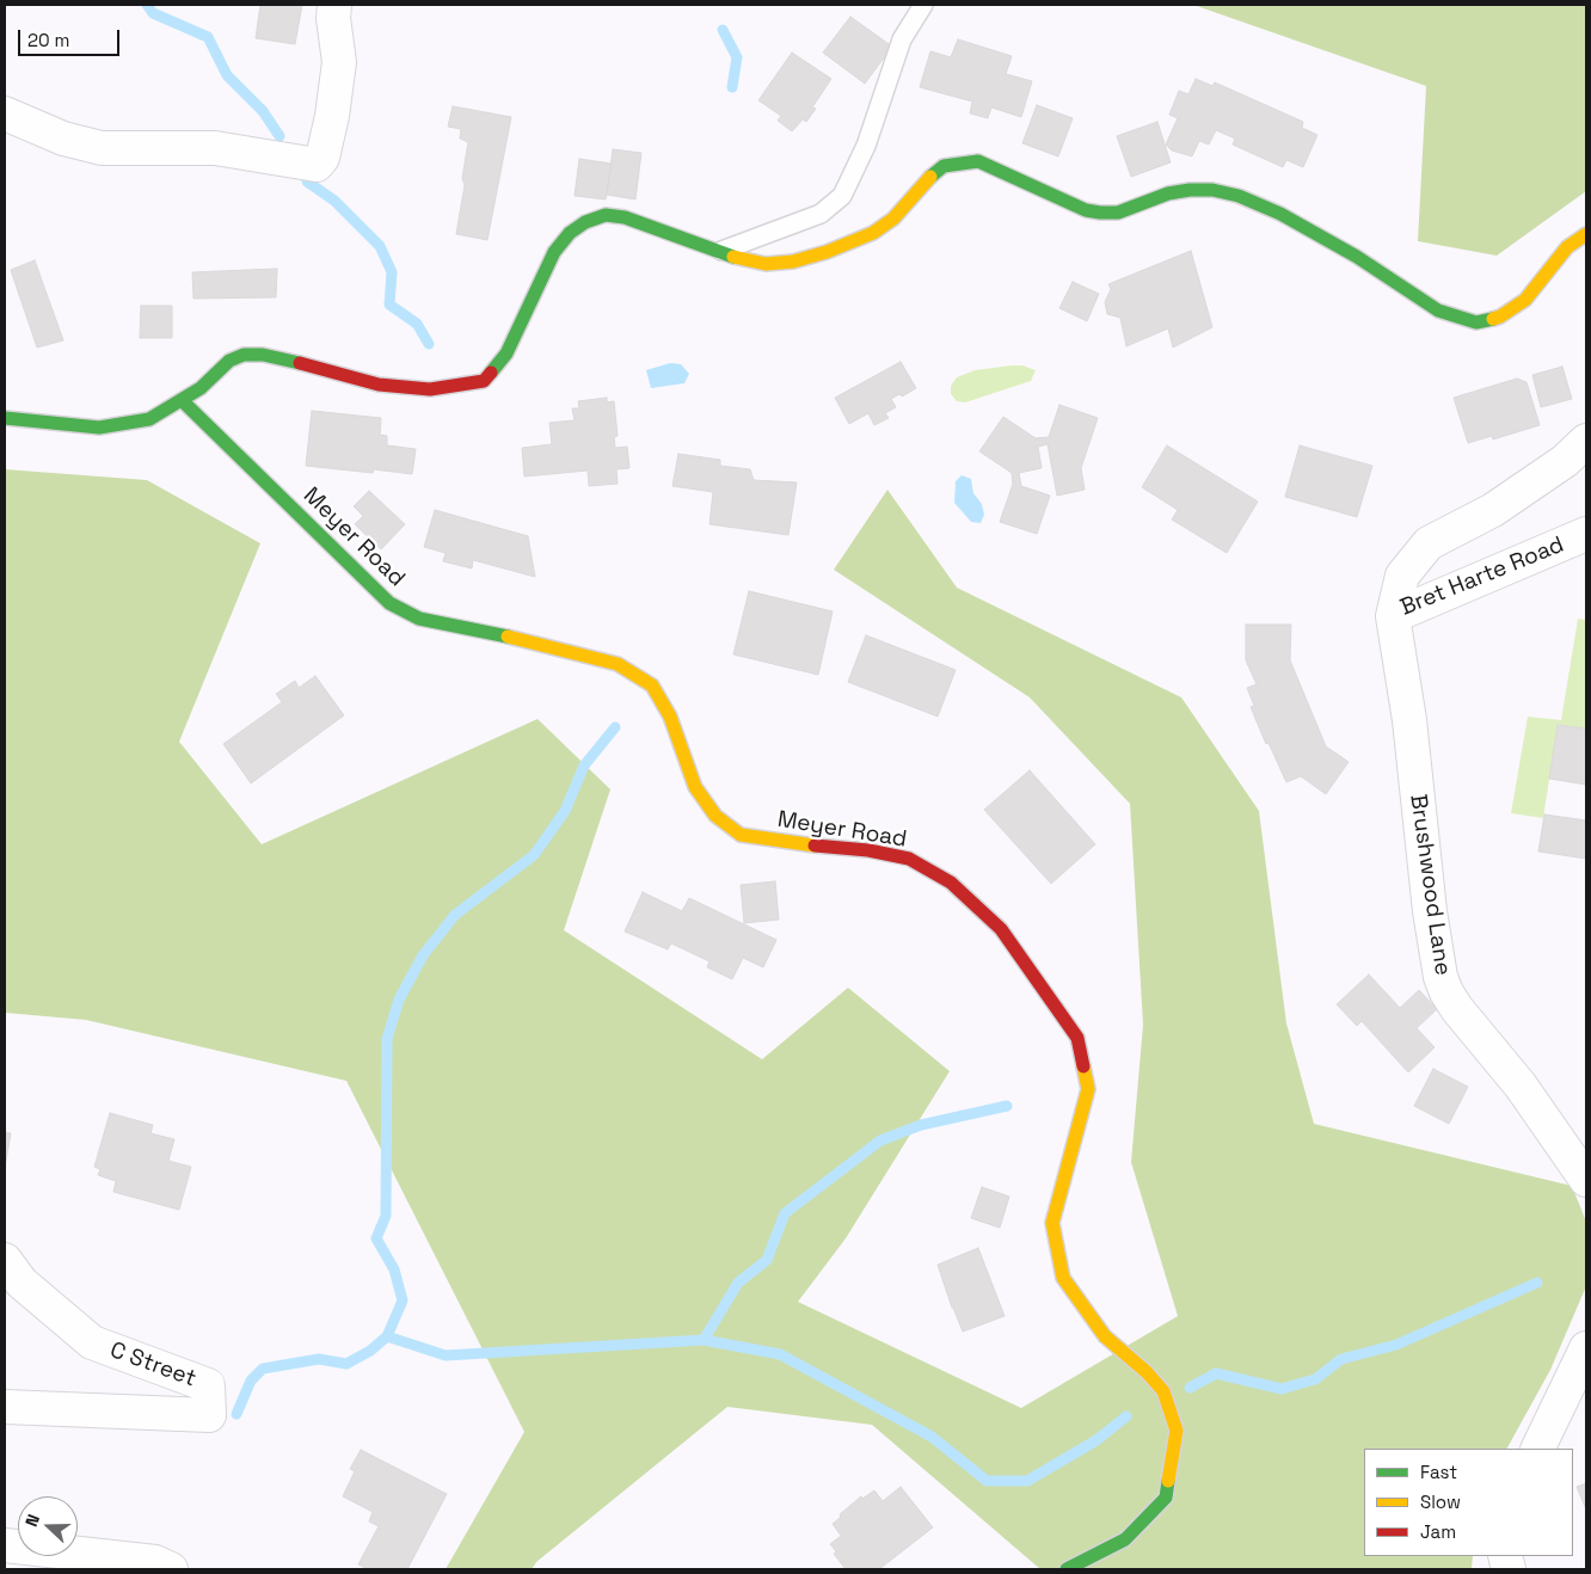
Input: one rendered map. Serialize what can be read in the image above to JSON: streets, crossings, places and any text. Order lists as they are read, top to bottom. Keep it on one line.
{"streets":{"street":["Meyer Road","Bret Harte Road","Brushwood Lane","C Street"]},"crossings":[["Bret Harte Road","Brushwood Lane"]],"legend":["Fast","Slow","Jam"],"scale_bar":"20 m","north":"left"}
